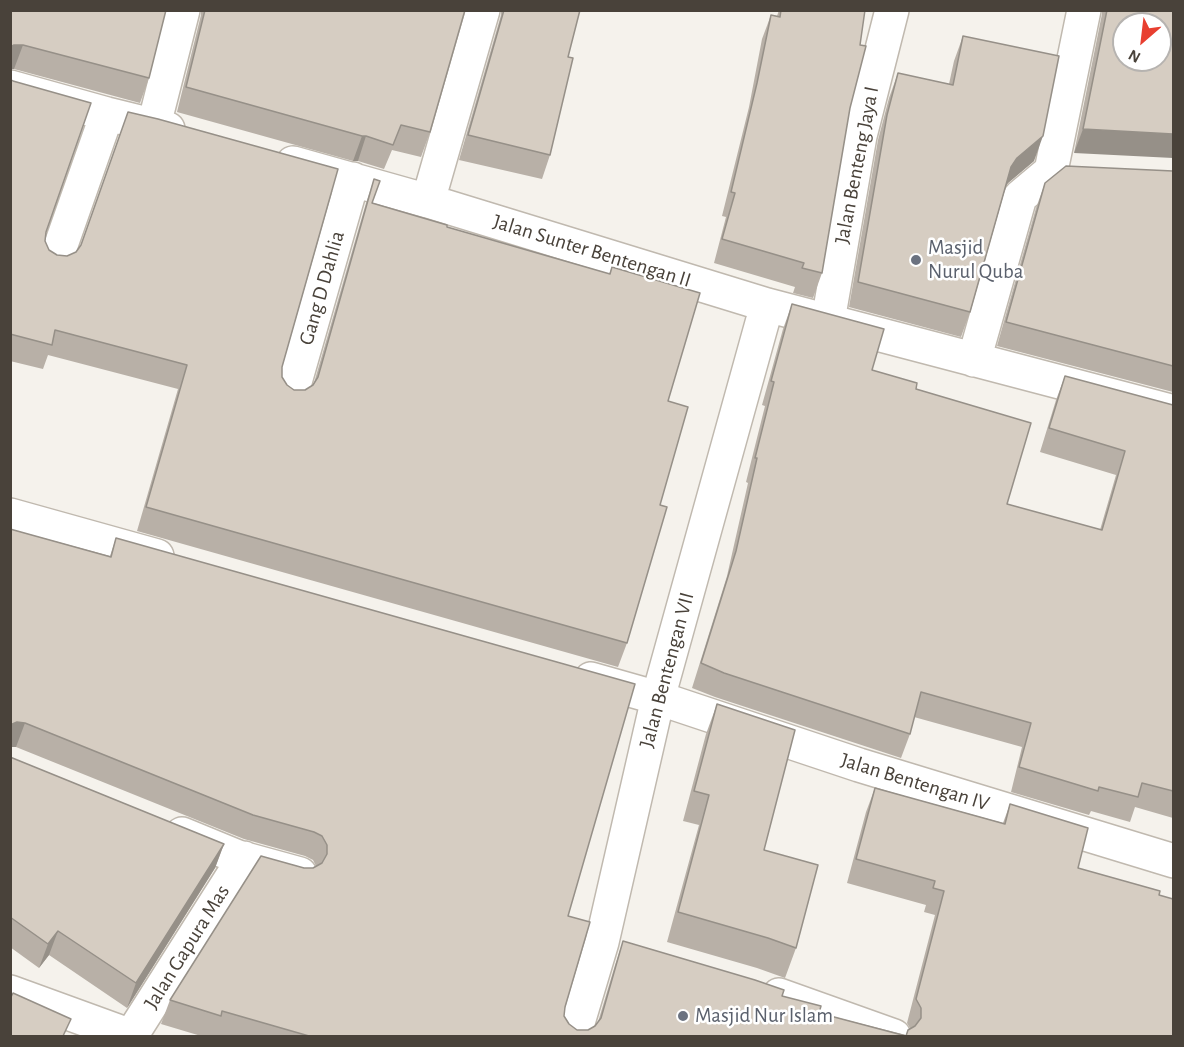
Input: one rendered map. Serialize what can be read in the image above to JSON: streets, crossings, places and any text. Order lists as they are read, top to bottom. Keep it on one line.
{"streets":{"street":["Jalan Benteng Jaya I","Jalan Sunter Bentengan II","Gang D Dahlia","Jalan Bentengan VII","Jalan Bentengan IV","Jalan Gapura Mas"]},"crossings":[["Jalan Benteng Jaya I","Jalan Sunter Bentengan II"],["Jalan Sunter Bentengan II","Gang D Dahlia"],["Jalan Sunter Bentengan II","Jalan Bentengan VII"],["Jalan Bentengan VII","Jalan Bentengan IV"]],"places":["Masjid Nurul Quba","Masjid Nur Islam"],"north":"bottom left"}
